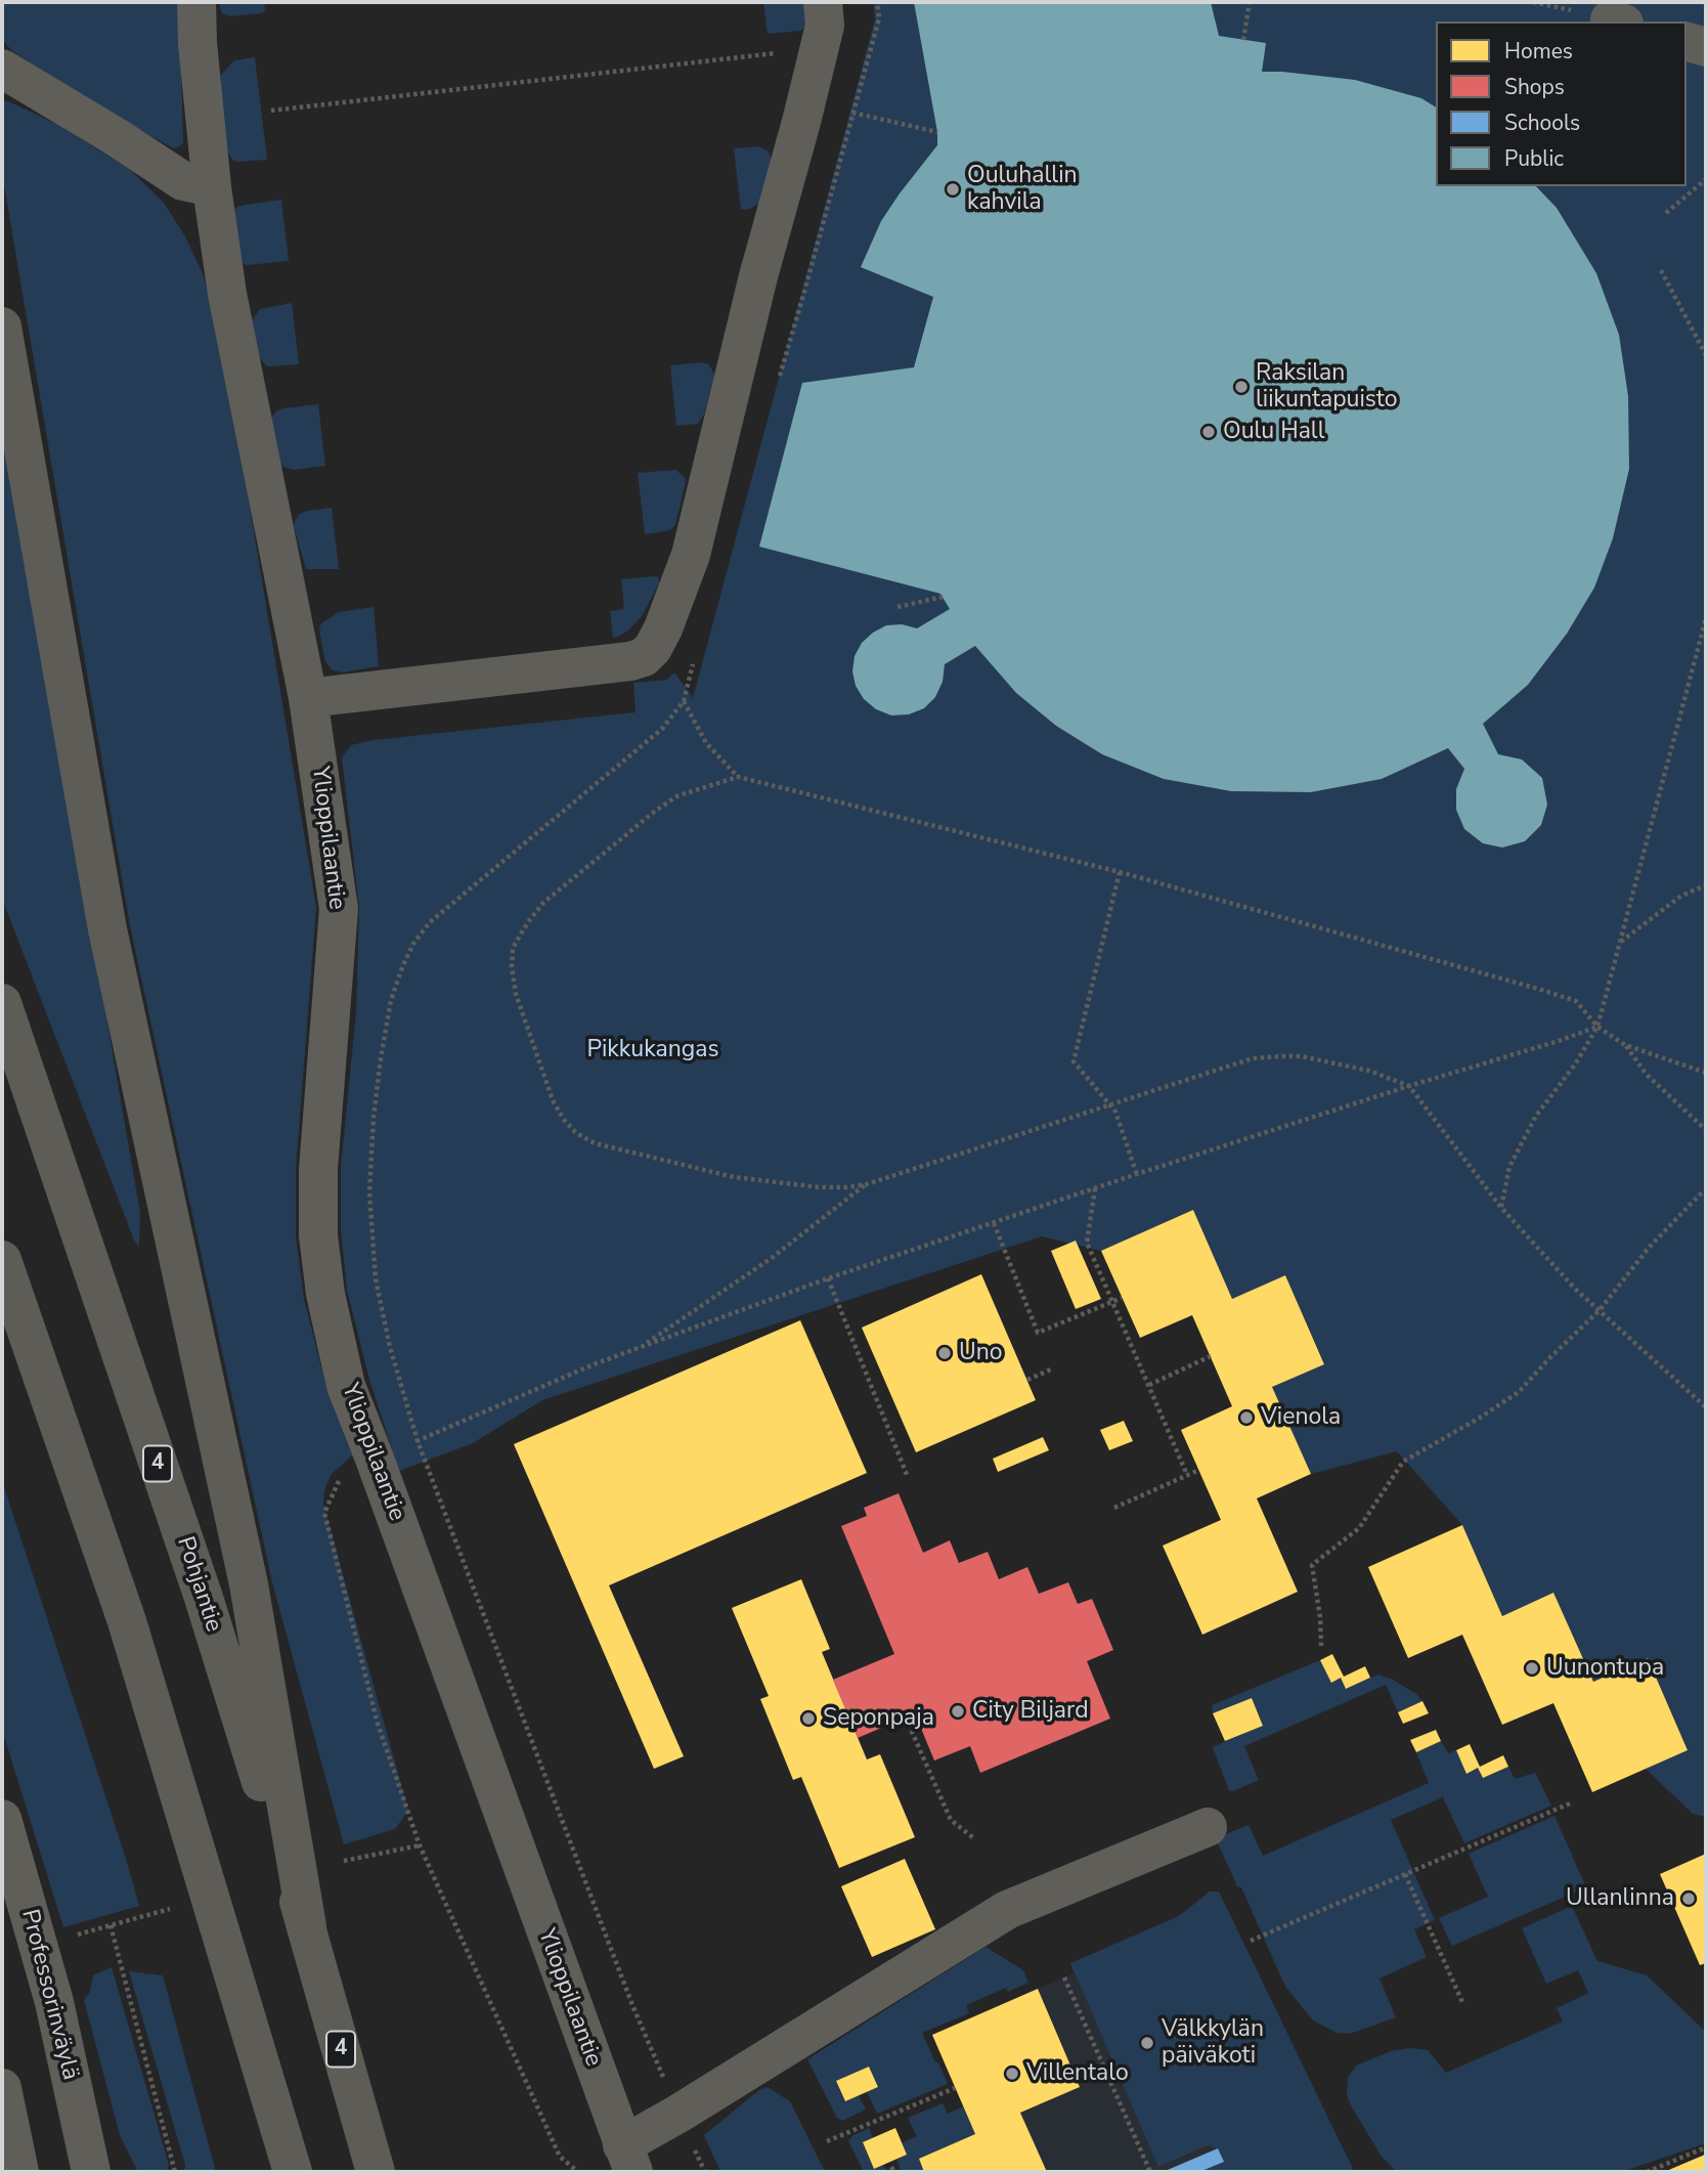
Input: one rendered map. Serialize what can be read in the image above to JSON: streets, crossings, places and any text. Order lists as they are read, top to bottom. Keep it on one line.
{"streets":{"highway":["4","Pohjantie"],"street":["Ylioppilaantie","Professorinväylä"]},"parks":["Pikkukangas"],"places":["Ouluhallin kahvila","Raksilan liikuntapuisto","Oulu Hall","Uno","Vienola","Uunontupa","City Biljard","Seponpaja","Ullanlinna","Välkkylän päiväkoti","Villentalo"],"legend":["Homes","Shops","Schools","Public"]}
